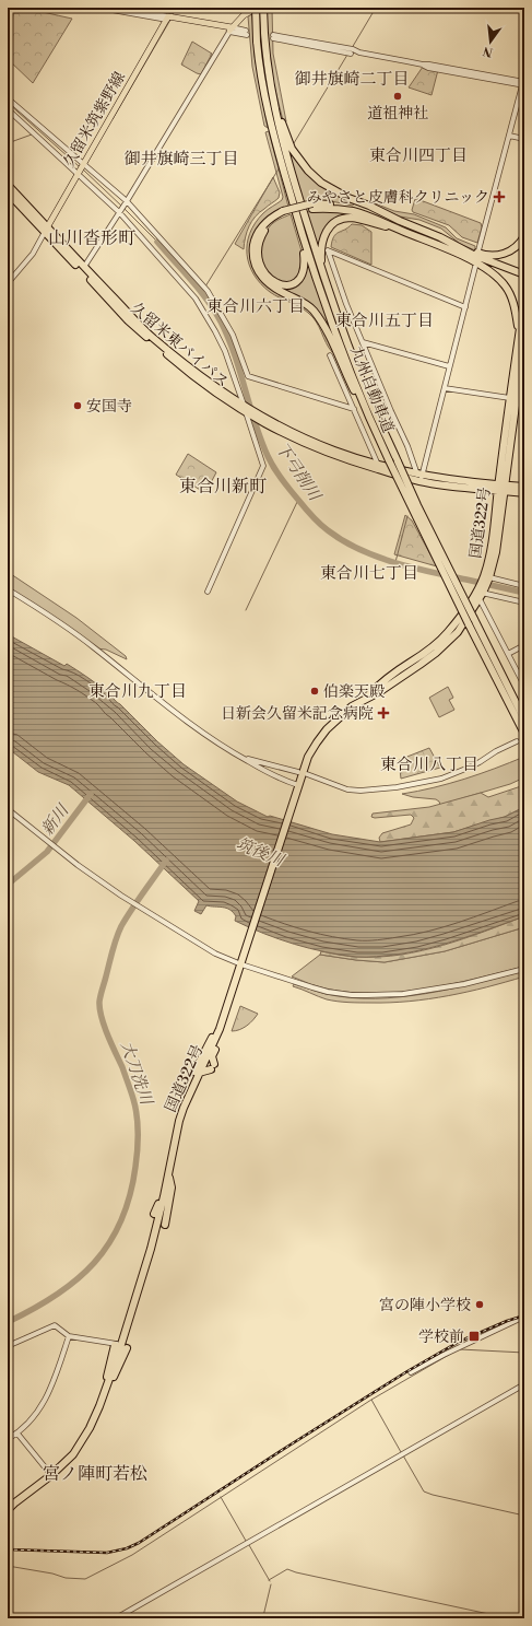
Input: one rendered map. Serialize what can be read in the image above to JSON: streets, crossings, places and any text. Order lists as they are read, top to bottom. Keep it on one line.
{"streets":{"highway":["久留米東バイパス","九州自動車道","国道322号"],"main road":["久留米筑紫野線"]},"crossings":[["久留米筑紫野線","久留米東バイパス"],["久留米東バイパス","国道322号"]],"districts":["御井旗崎二丁目","東合川四丁目","御井旗崎三丁目","山川沓形町","東合川六丁目","東合川五丁目","東合川新町","東合川七丁目","東合川九丁目","東合川八丁目","宮ノ陣町若松"],"water":["下弓削川","新川","筑後川","大刀洗川"],"places":{"other":["道祖神社","安国寺","伯楽天殿","宮の陣小学校"],"health":["みやさと皮膚科クリニック","日新会久留米記念病院"],"transit":["学校前"]},"north":"bottom"}
